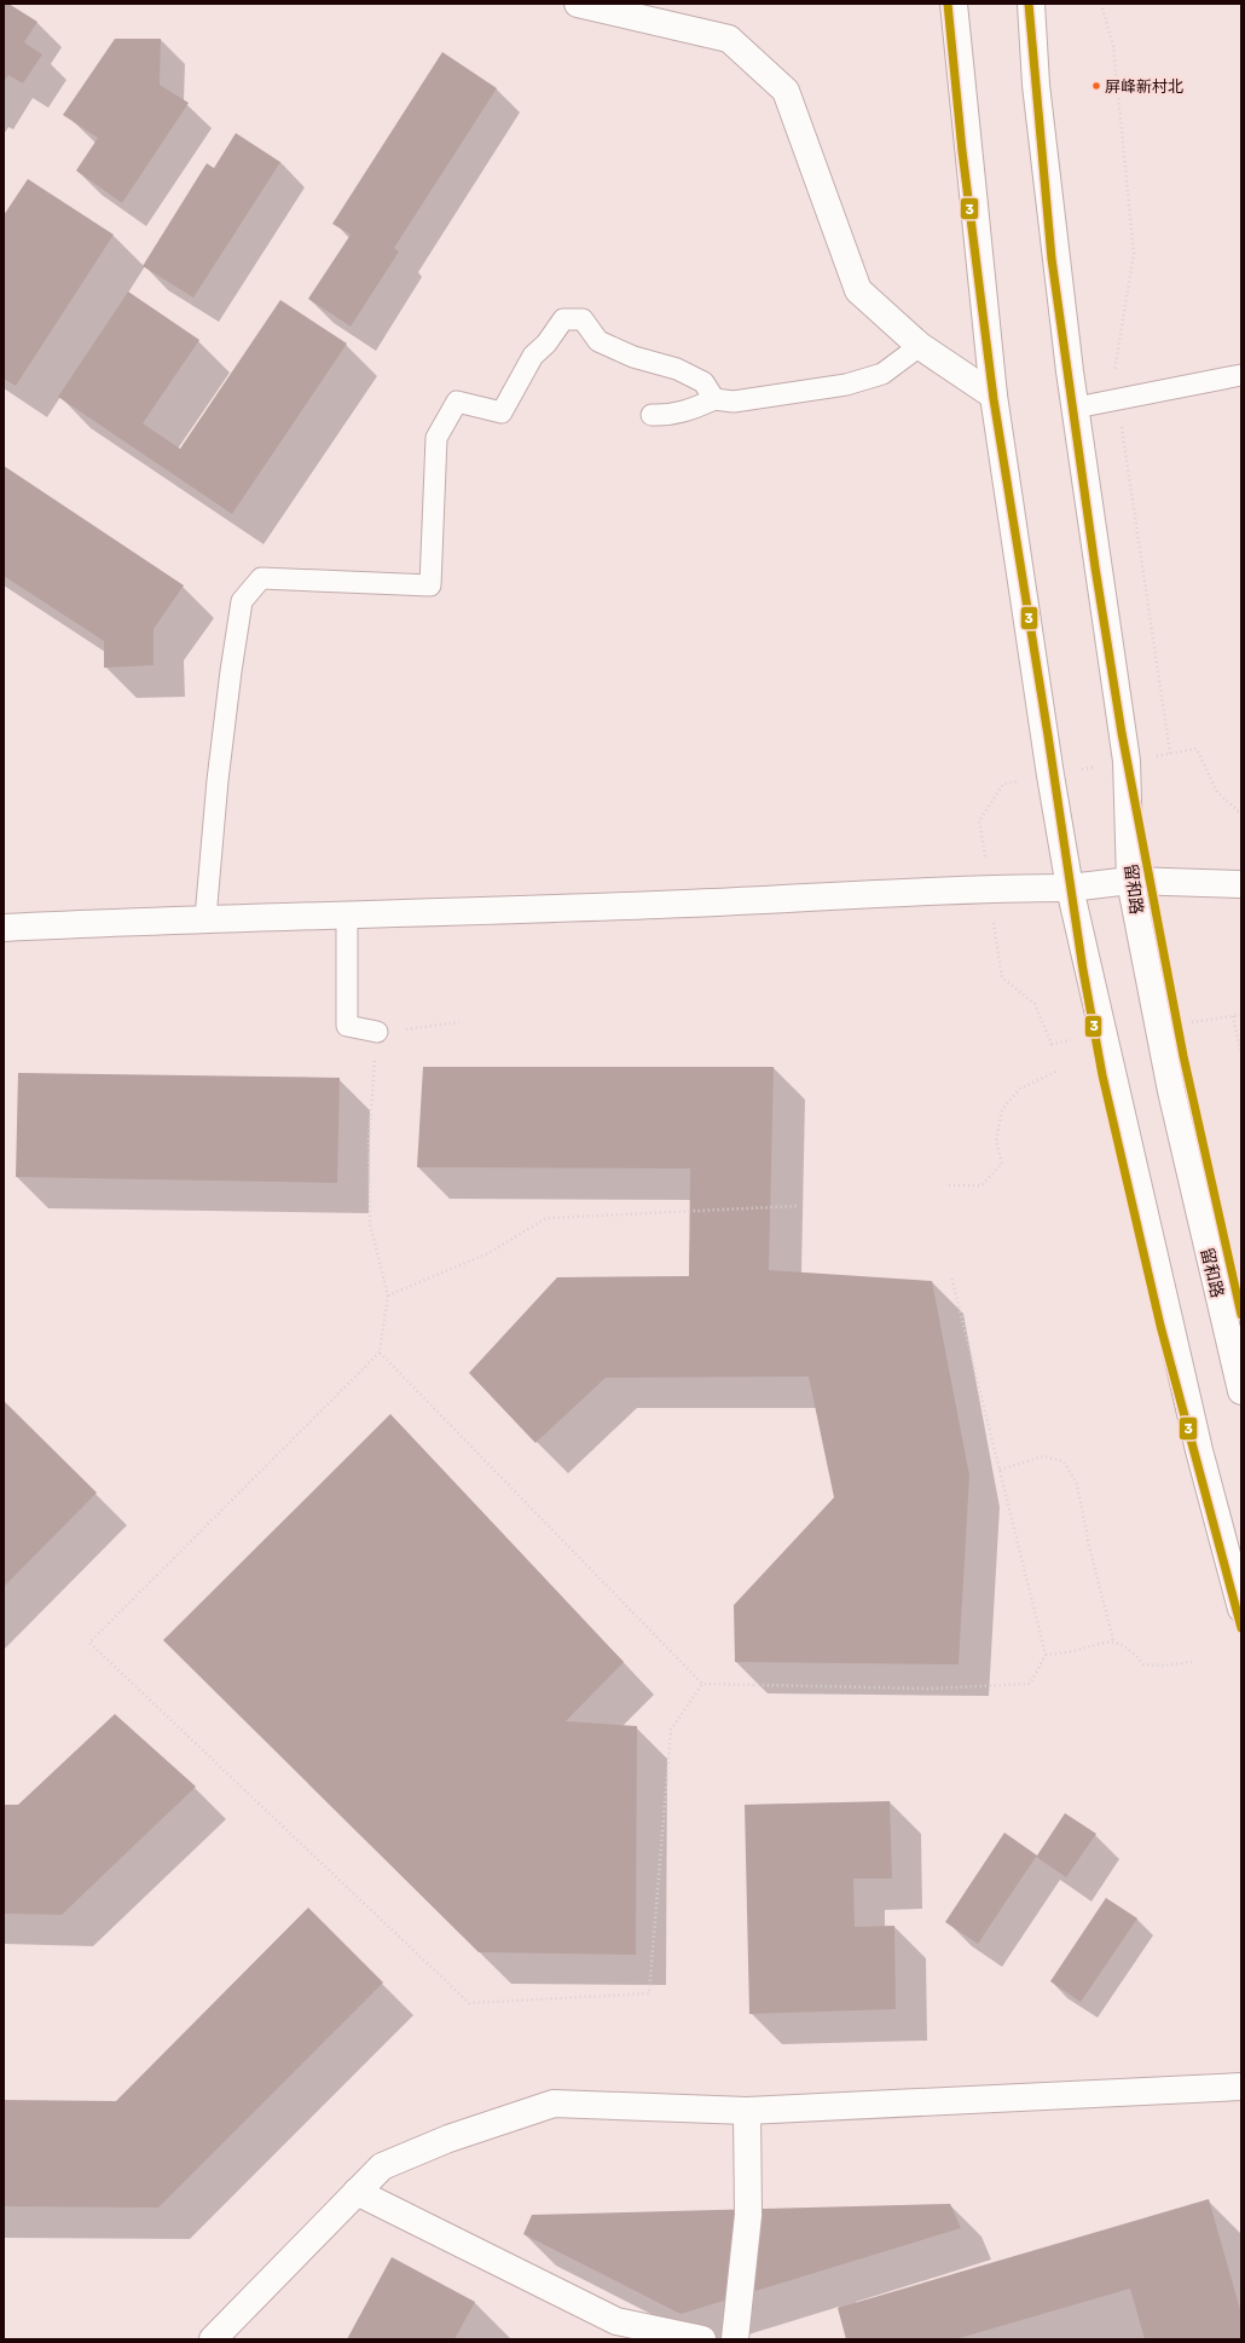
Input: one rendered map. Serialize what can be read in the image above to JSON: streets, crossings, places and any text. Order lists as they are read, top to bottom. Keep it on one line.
{"streets":{"street":["留和路"]},"places":["屏峰新村北"],"lines":["transit line 3"]}
